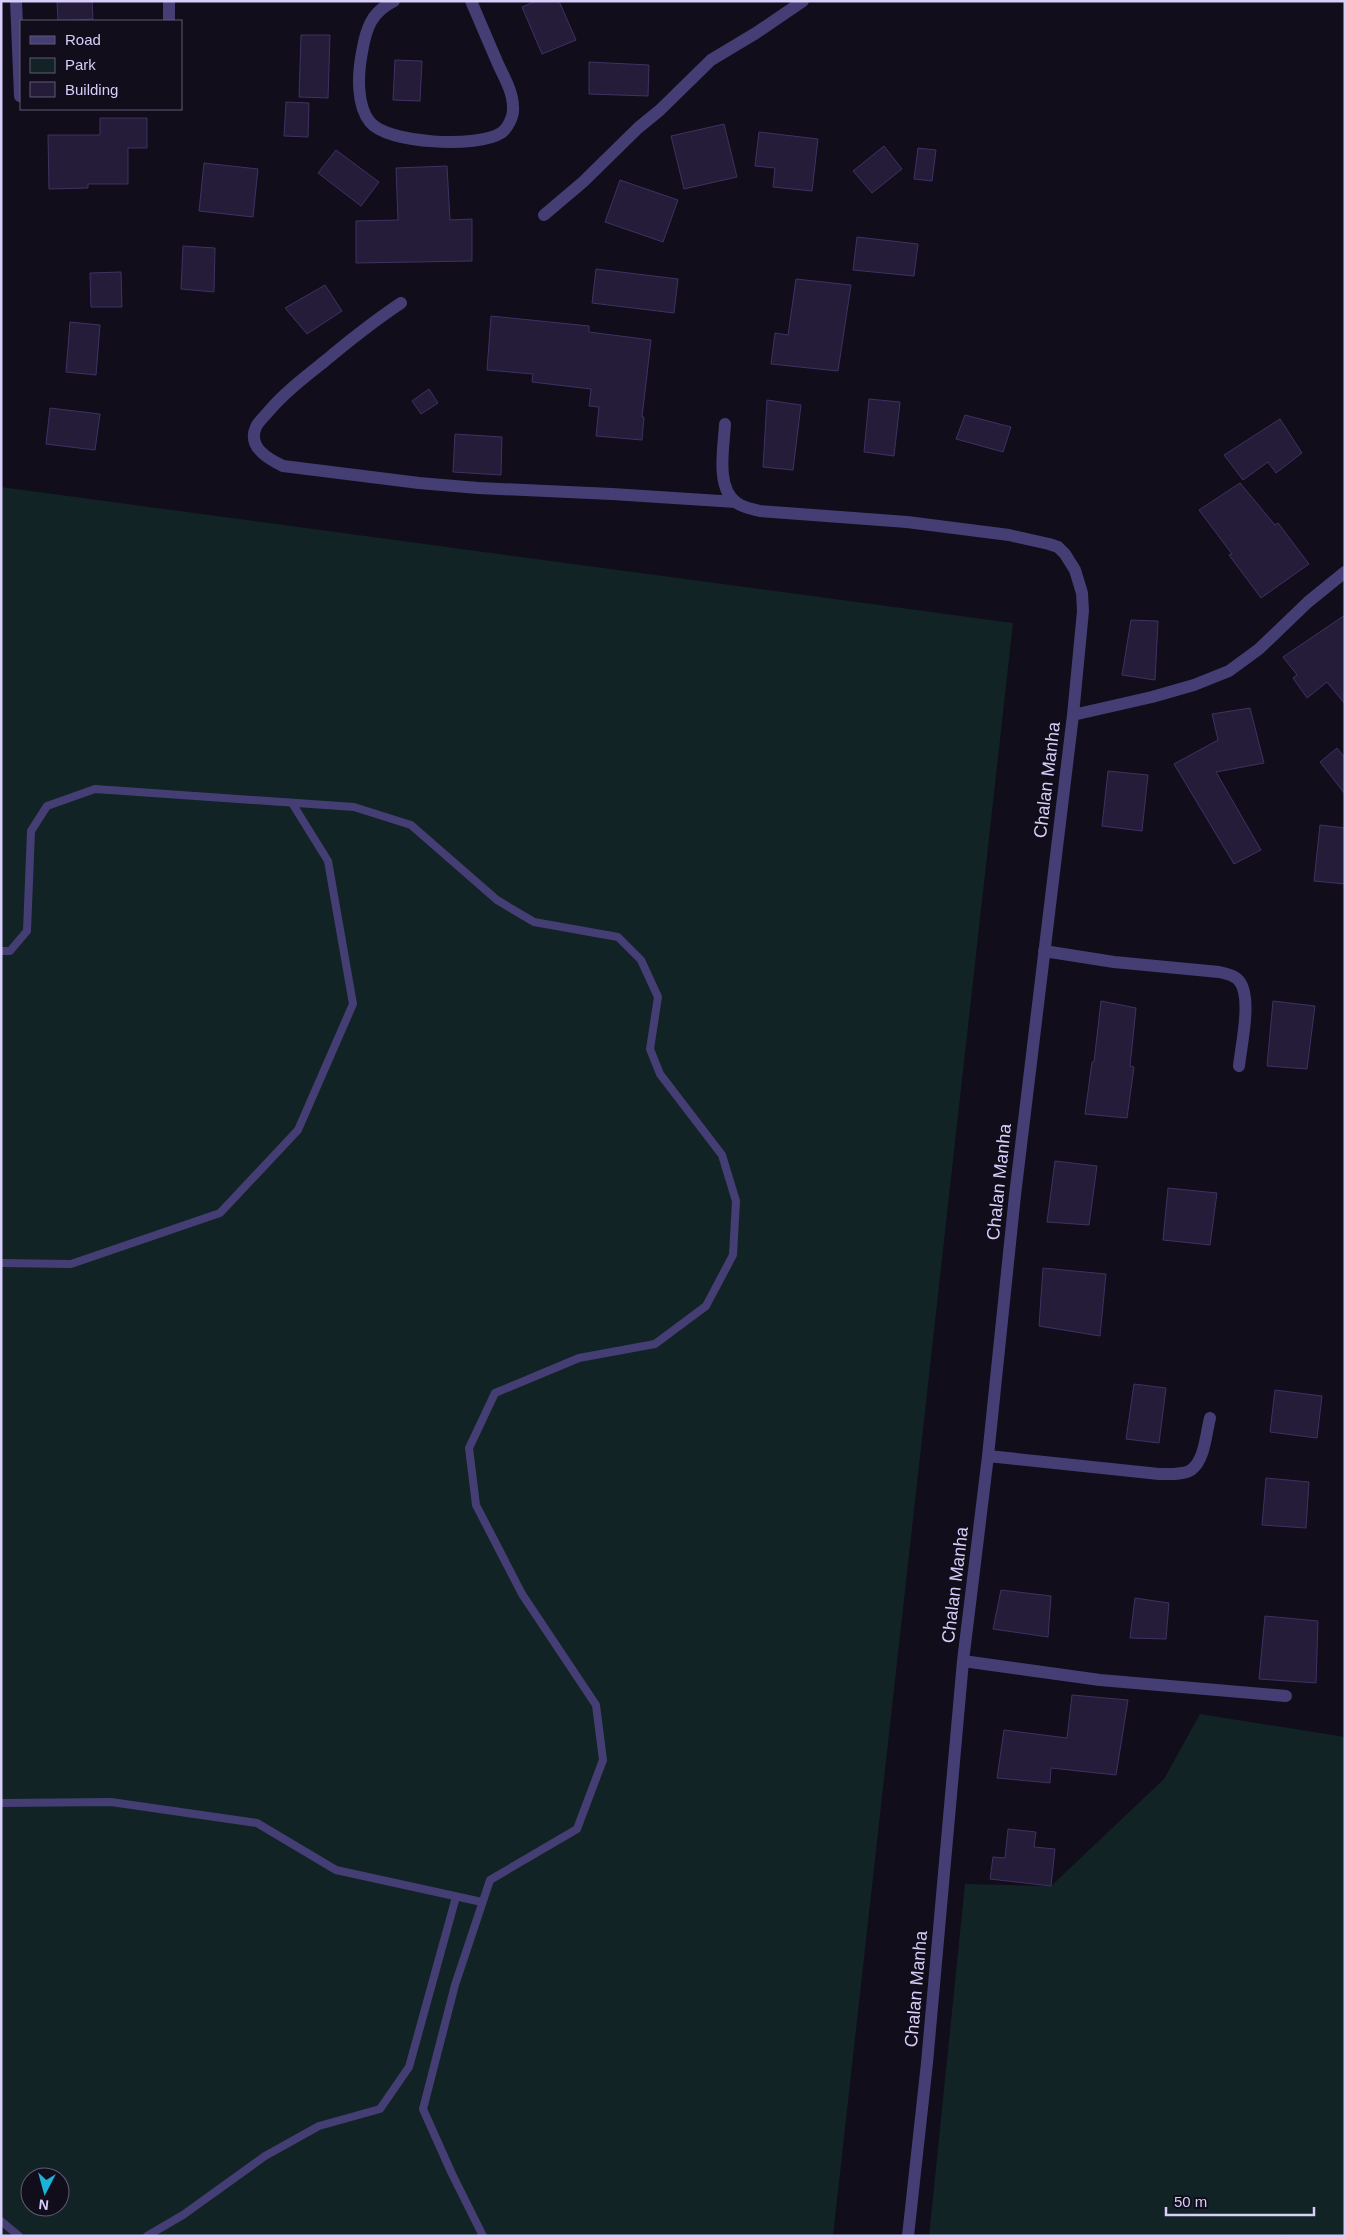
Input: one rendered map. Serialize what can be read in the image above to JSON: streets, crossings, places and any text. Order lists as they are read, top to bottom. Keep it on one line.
{"streets":{"street":["Chalan Manha"]},"legend":["Road","Park","Building"],"scale_bar":"50 m","north":"bottom"}
